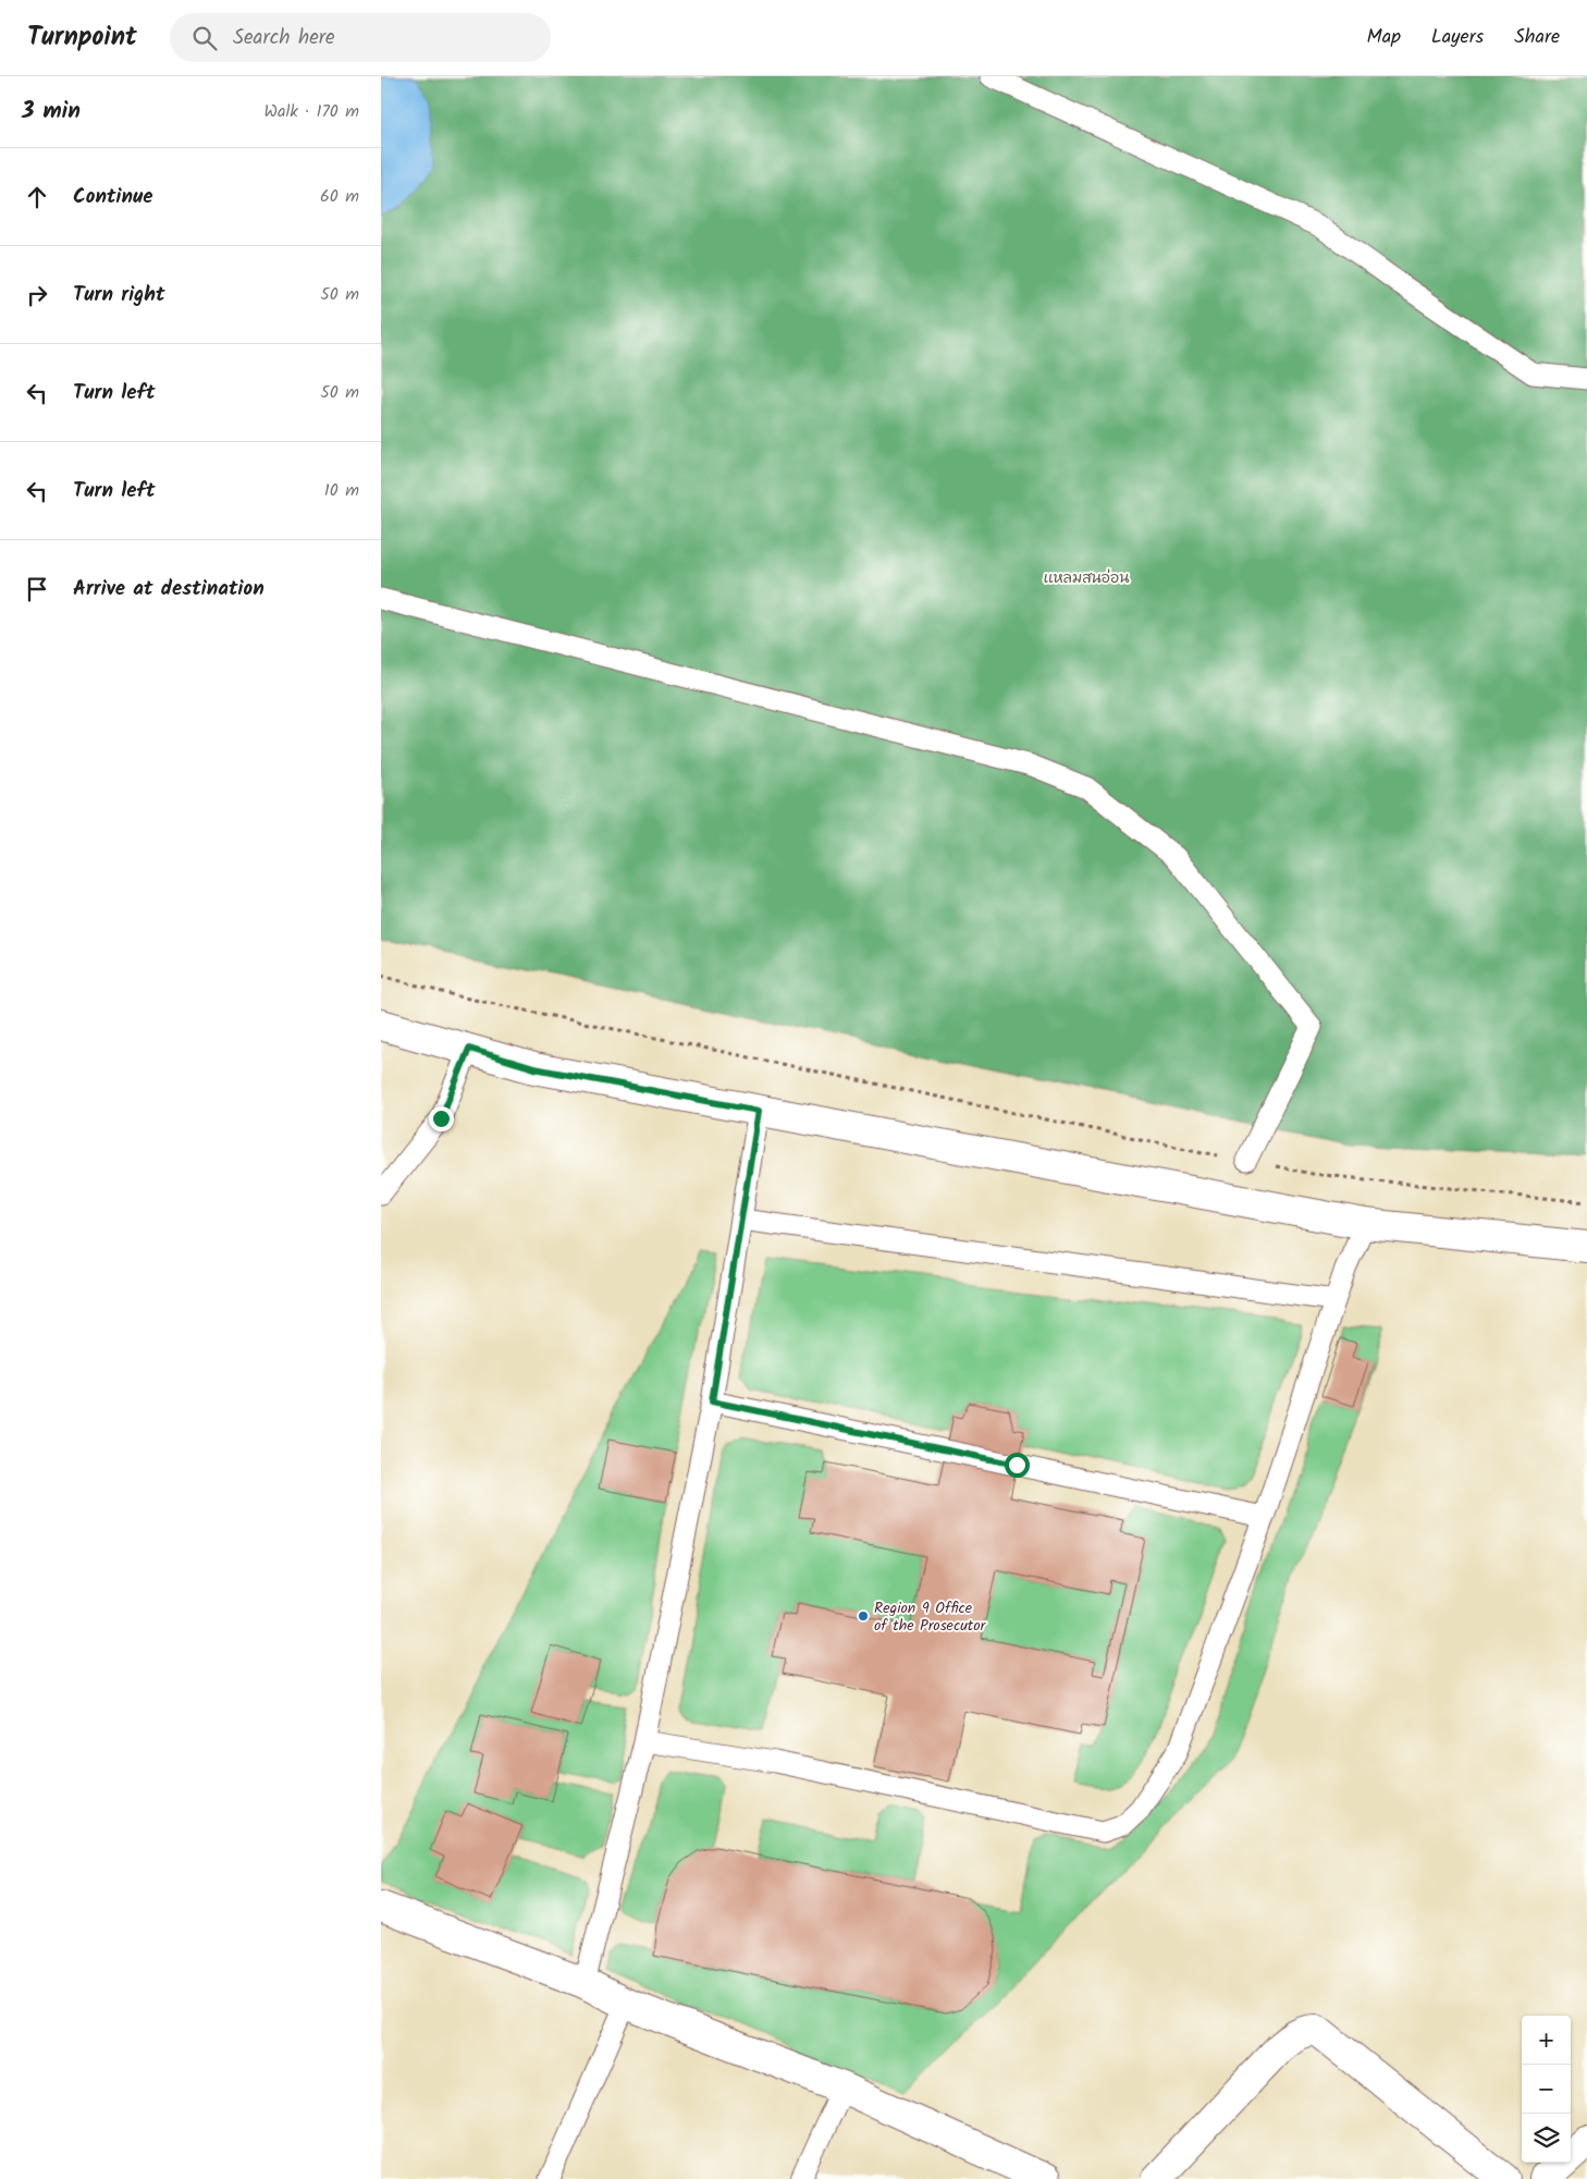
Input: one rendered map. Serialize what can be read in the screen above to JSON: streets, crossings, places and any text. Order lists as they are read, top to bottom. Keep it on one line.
{"parks":["แหลมสนอ่อน"],"places":["Region 9 Office of the Prosecutor"],"page":{"header":"Turnpoint","search":"Search here","nav":["Map","Layers","Share"],"heading":["3 min","Walk · 170 m"],"list":[["Continue","60 m"],["Turn right","50 m"],["Turn left","50 m"],["Turn left","10 m"],"Arrive at destination"],"map_buttons":["+","−"]}}
